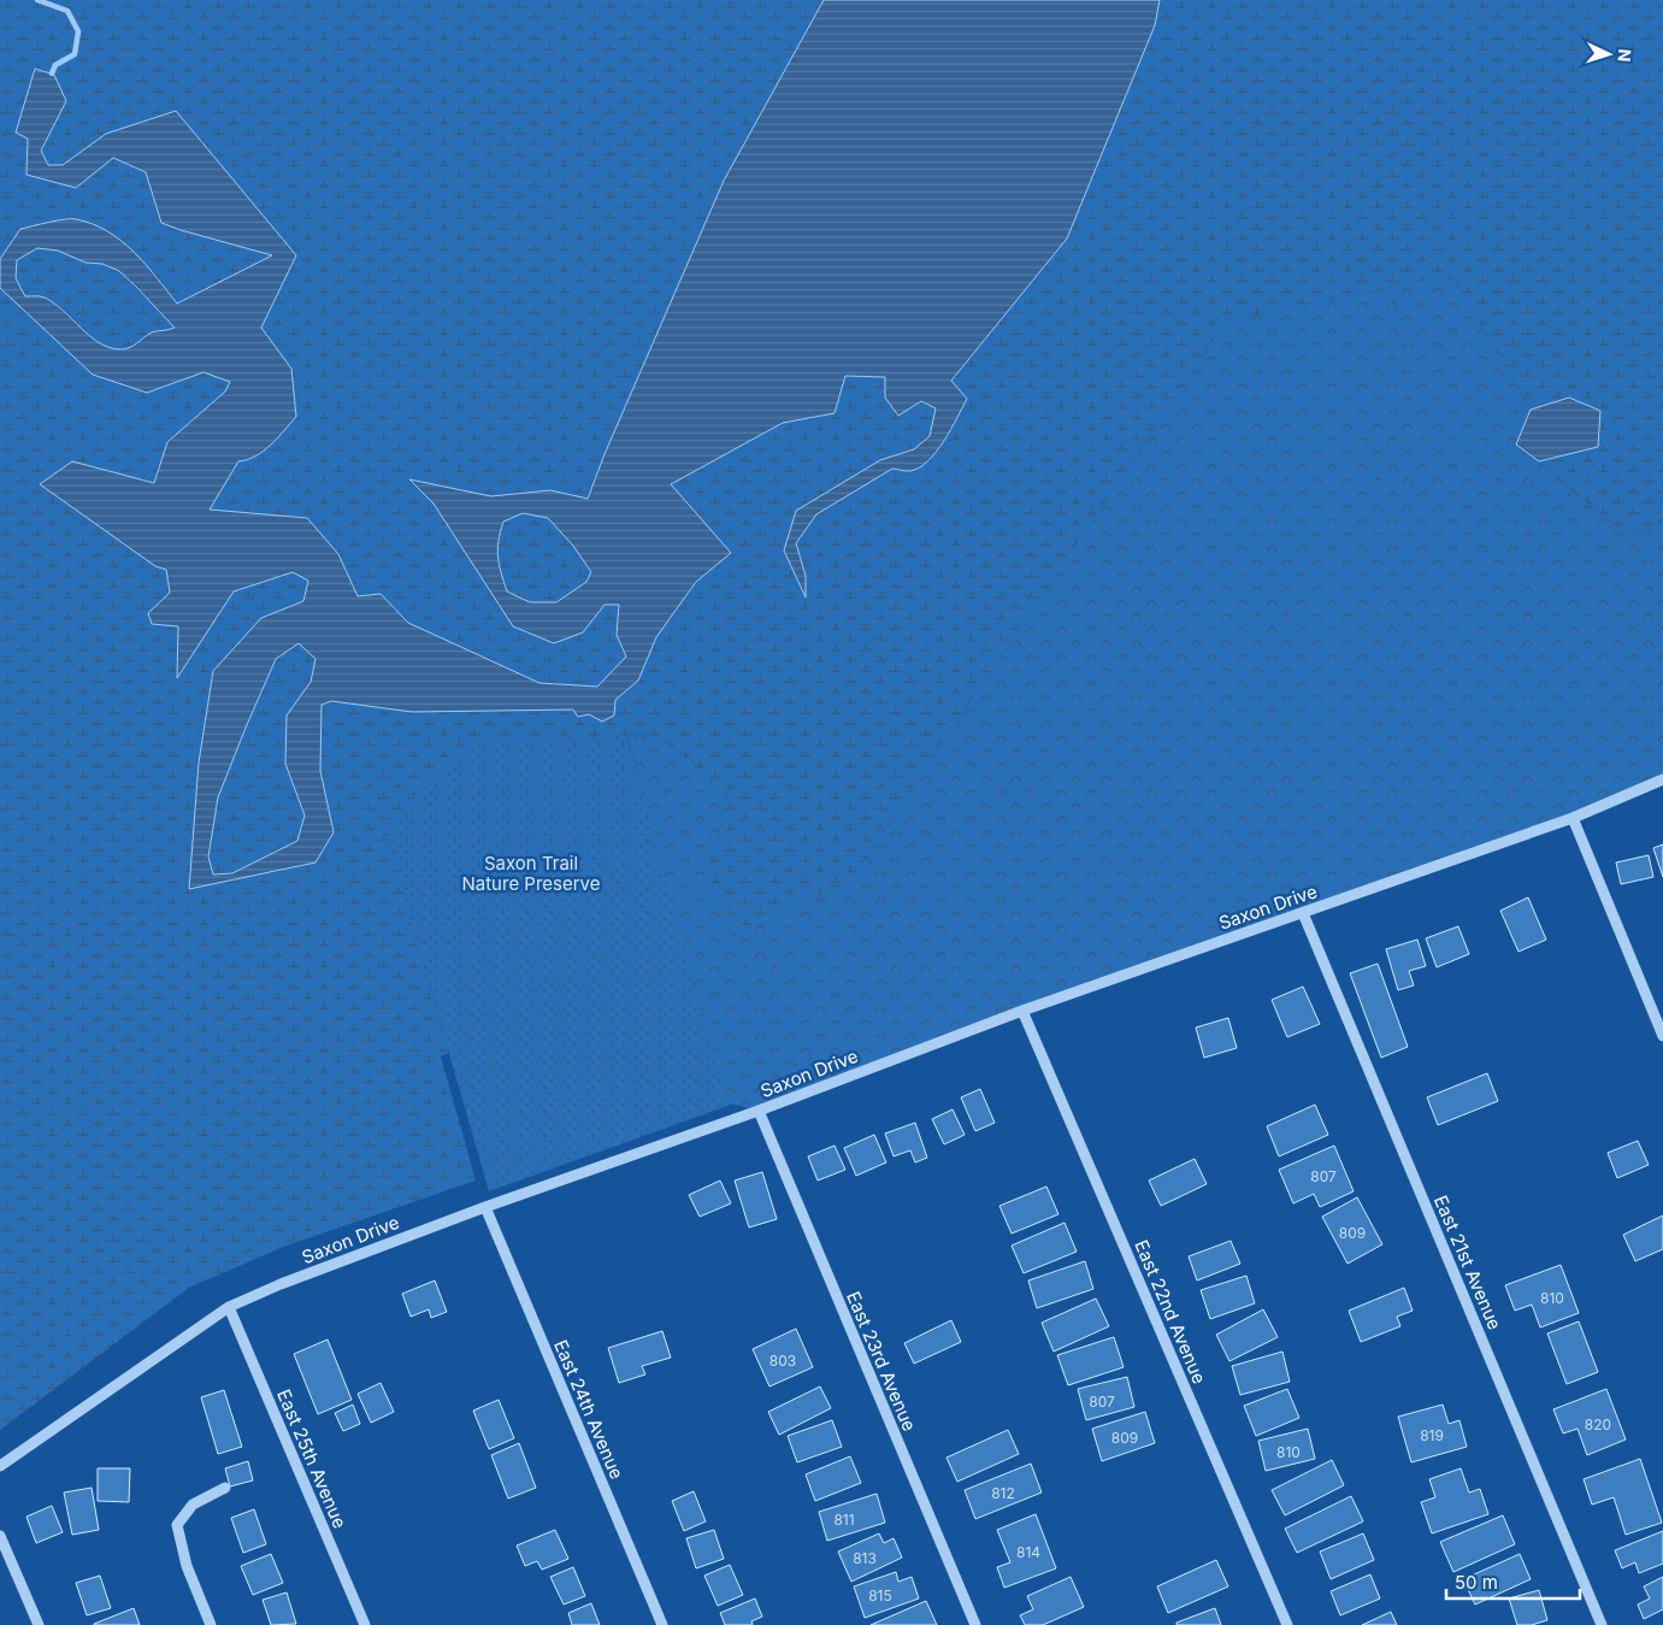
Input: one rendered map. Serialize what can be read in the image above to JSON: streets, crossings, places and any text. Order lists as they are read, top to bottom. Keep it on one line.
{"streets":{"street":["Saxon Drive","East 21st Avenue","East 22nd Avenue","East 23rd Avenue","East 24th Avenue","East 25th Avenue"]},"crossings":[["Saxon Drive","East 21st Avenue"],["Saxon Drive","East 22nd Avenue"],["Saxon Drive","East 23rd Avenue"],["Saxon Drive","East 24th Avenue"],["Saxon Drive","East 25th Avenue"]],"parks":["Saxon Trail Nature Preserve"],"house_numbers":["807","809","810","803","807","820","819","809","810","812","811","814","813","815"],"scale_bar":"50 m","north":"right"}
